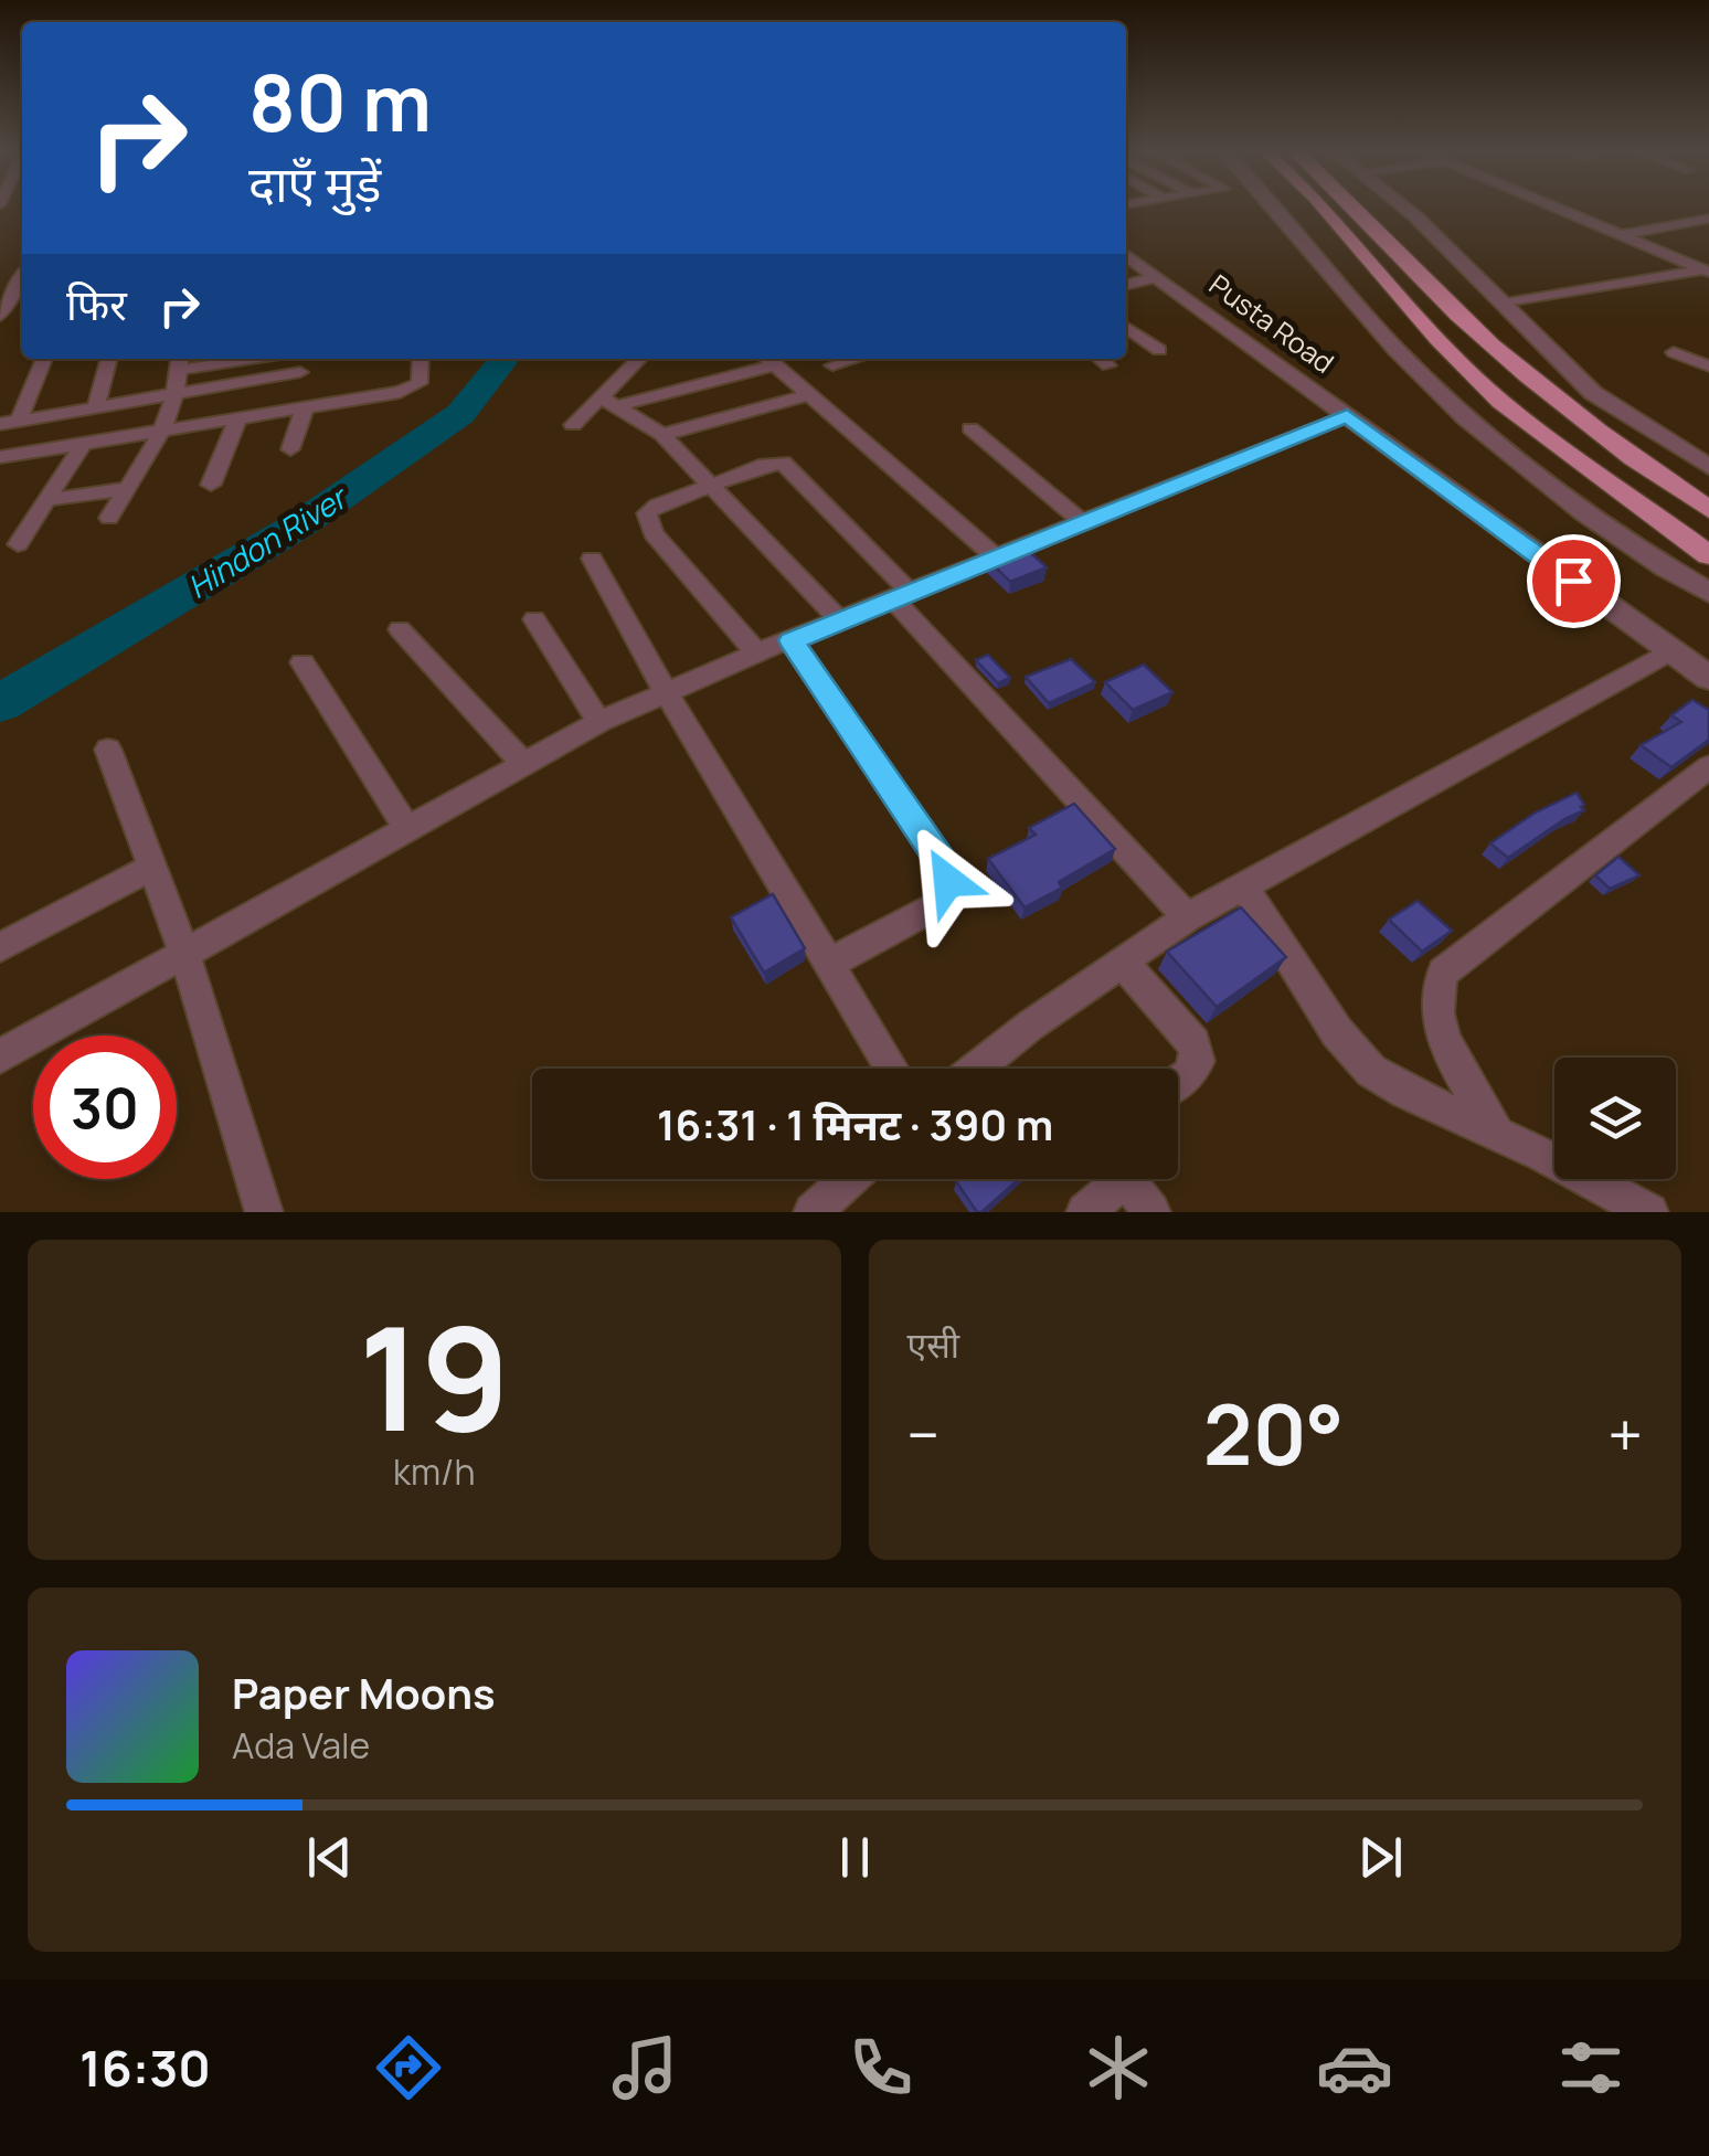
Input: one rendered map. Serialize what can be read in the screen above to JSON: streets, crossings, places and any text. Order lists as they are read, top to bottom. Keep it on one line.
{"streets":{"street":["Pusta Road"]},"water":["Hindon River"],"page":{"turn":["80 m","दाएँ मुड़ें"],"then":"फिर","limit":"30","trip":"16:31 · 1 मिनट · 390 m","tile":[["19","km/h"],"एसी"],"heat":["−","20°","+"],"song":["Paper Moons","Ada Vale"],"tabs":"16:30"}}
